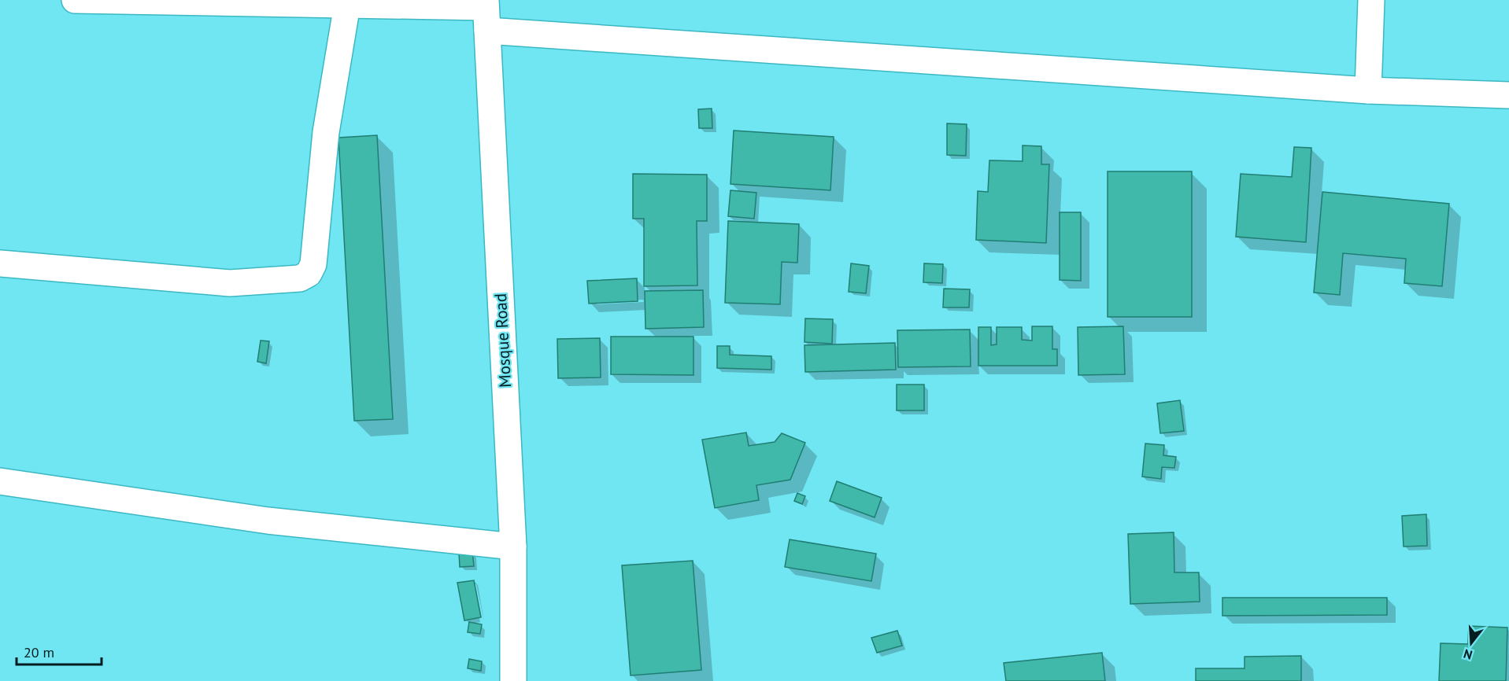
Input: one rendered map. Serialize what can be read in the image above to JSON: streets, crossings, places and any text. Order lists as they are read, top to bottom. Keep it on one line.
{"streets":{"street":["Mosque Road"]},"scale_bar":"20 m","north":"bottom"}
